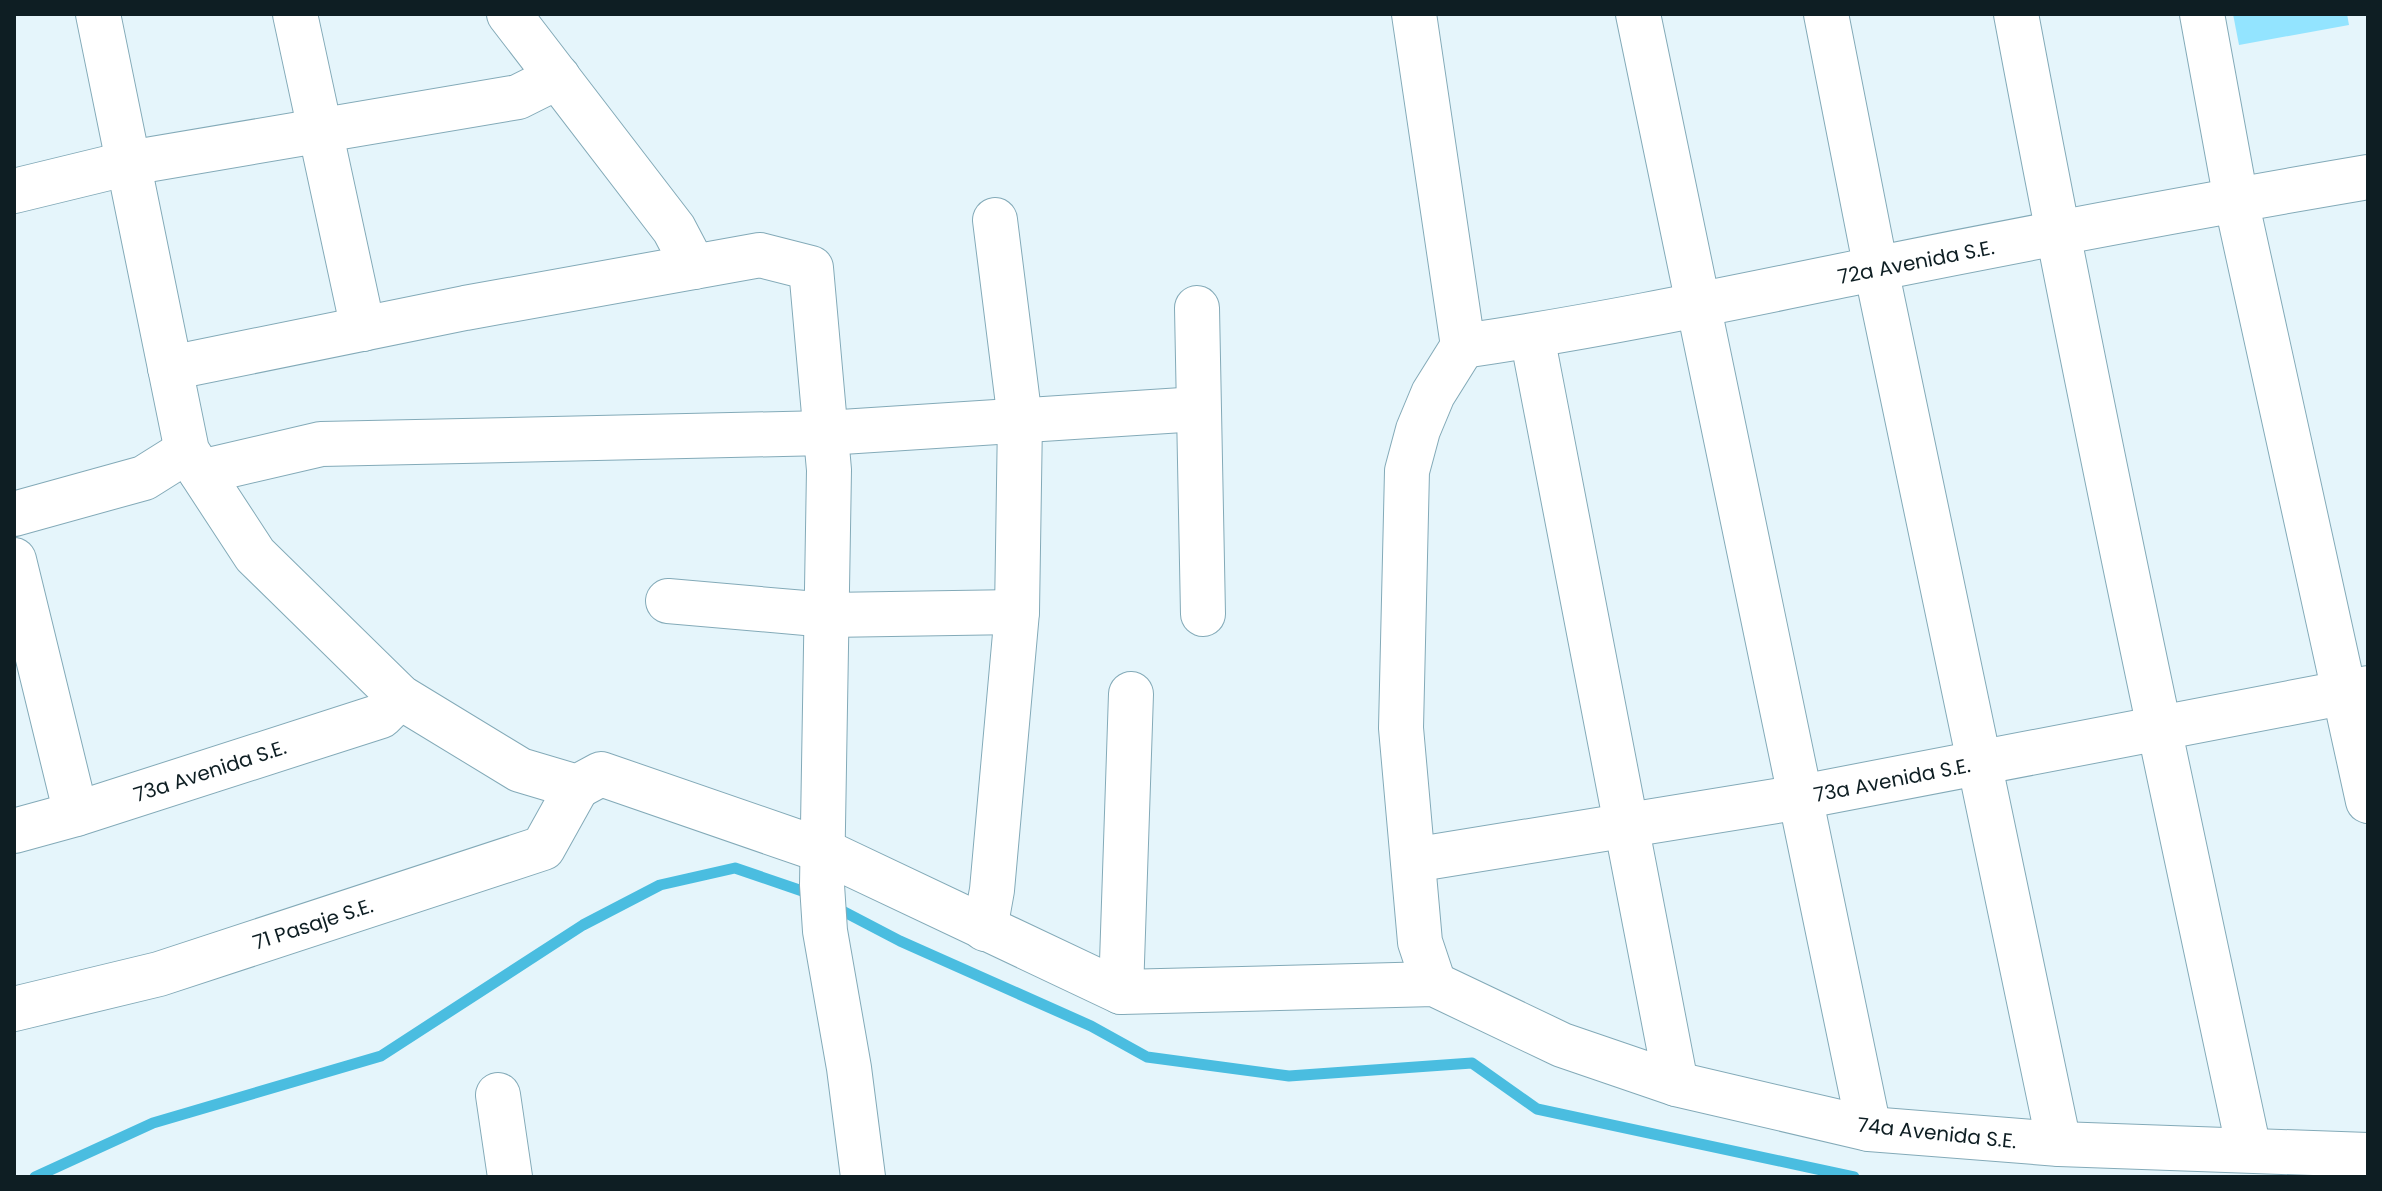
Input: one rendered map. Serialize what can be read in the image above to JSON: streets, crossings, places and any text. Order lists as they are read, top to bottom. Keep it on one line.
{"streets":{"street":["72a Avenida S.E.","73a Avenida S.E.","71 Pasaje S.E.","74a Avenida S.E."]}}
